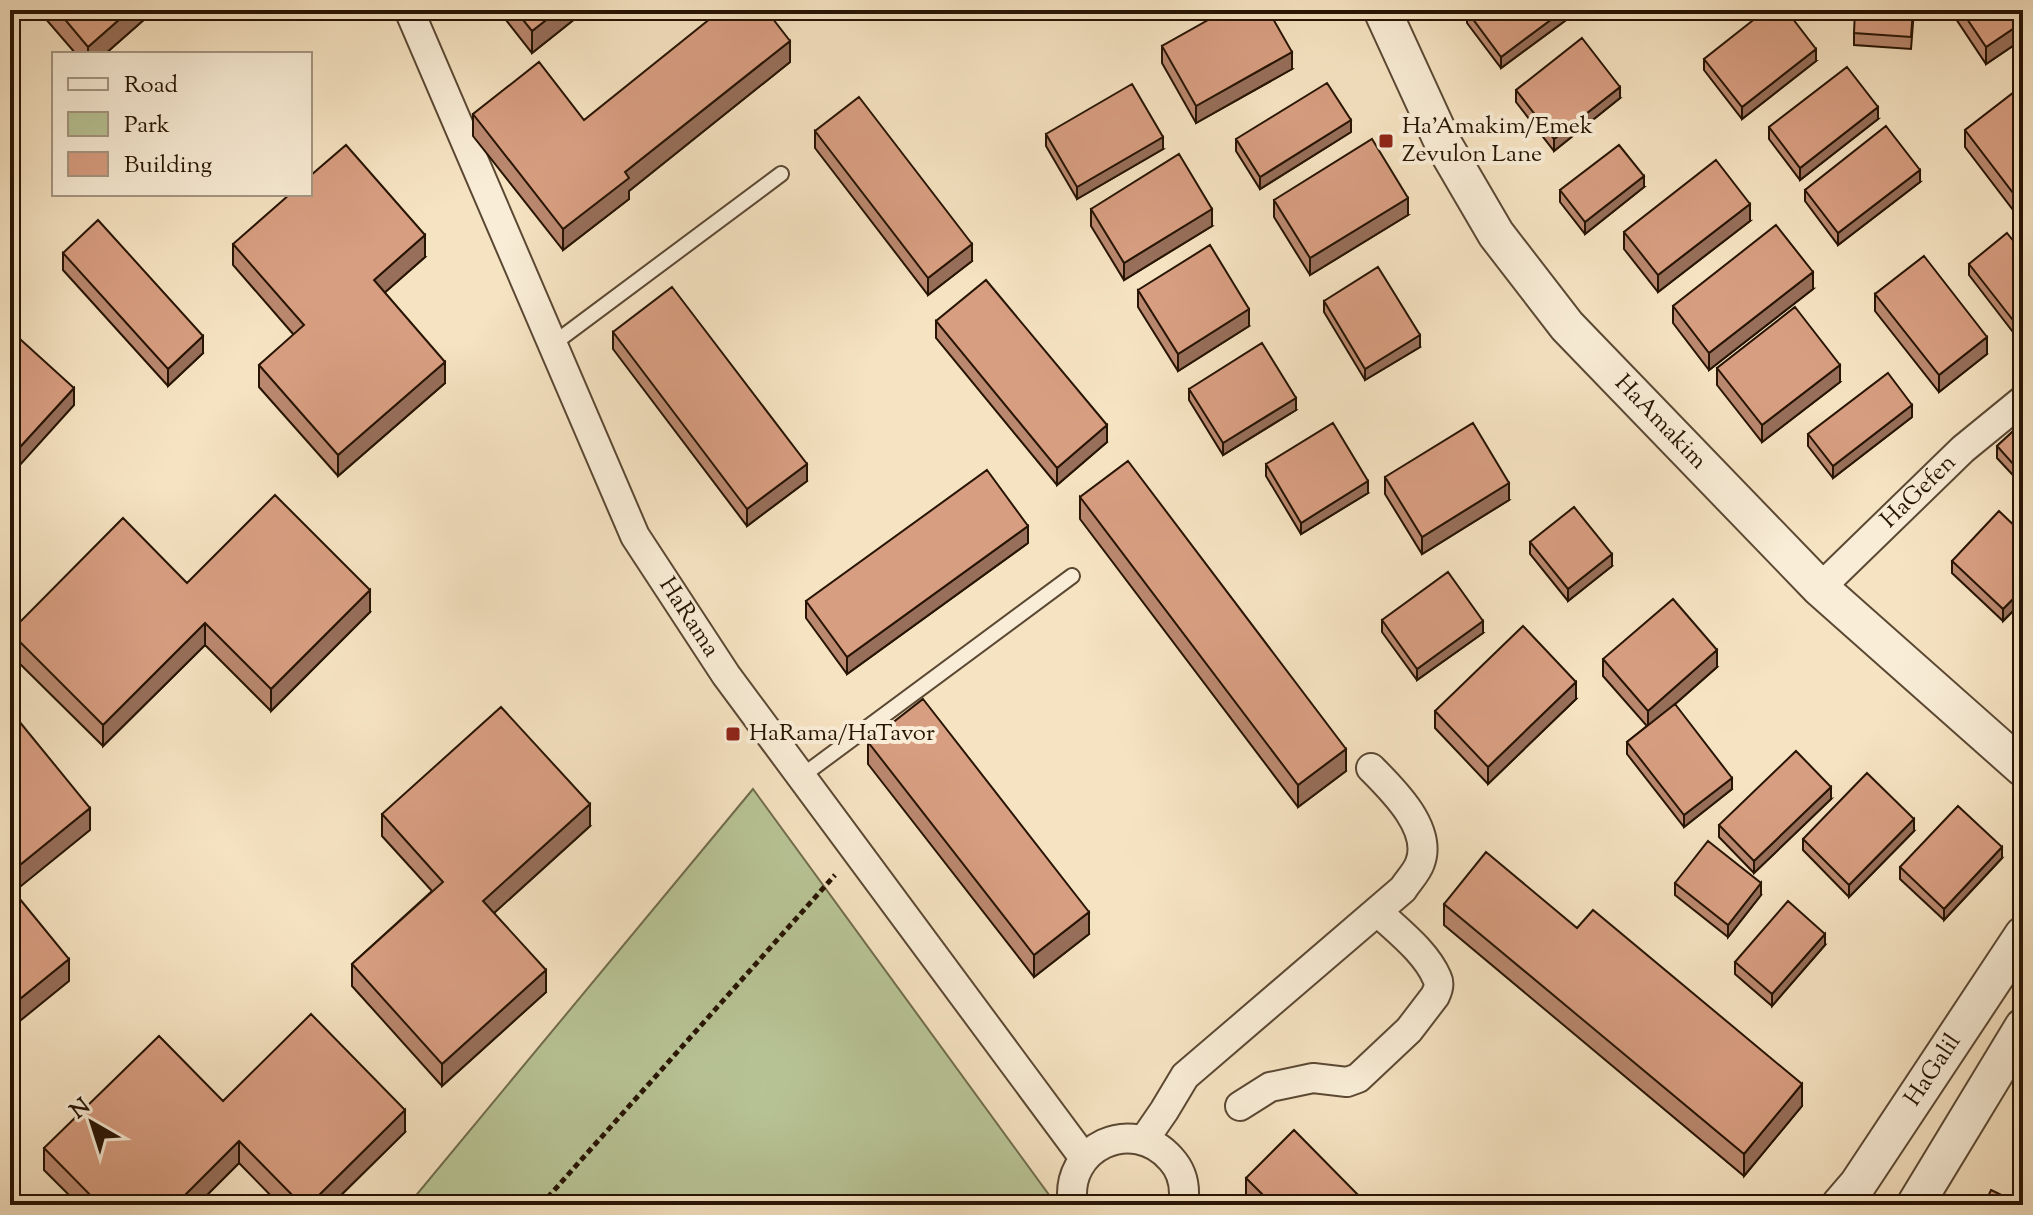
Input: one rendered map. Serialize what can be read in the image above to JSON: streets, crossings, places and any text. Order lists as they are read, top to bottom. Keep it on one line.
{"streets":{"street":["HaAmakim","HaGefen","HaRama","HaGalil"]},"crossings":[["HaAmakim","HaGefen"]],"places":{"transit":["Ha'Amakim/Emek Zevulon Lane","HaRama/HaTavor"]},"legend":["Road","Park","Building"],"north":"top left"}
